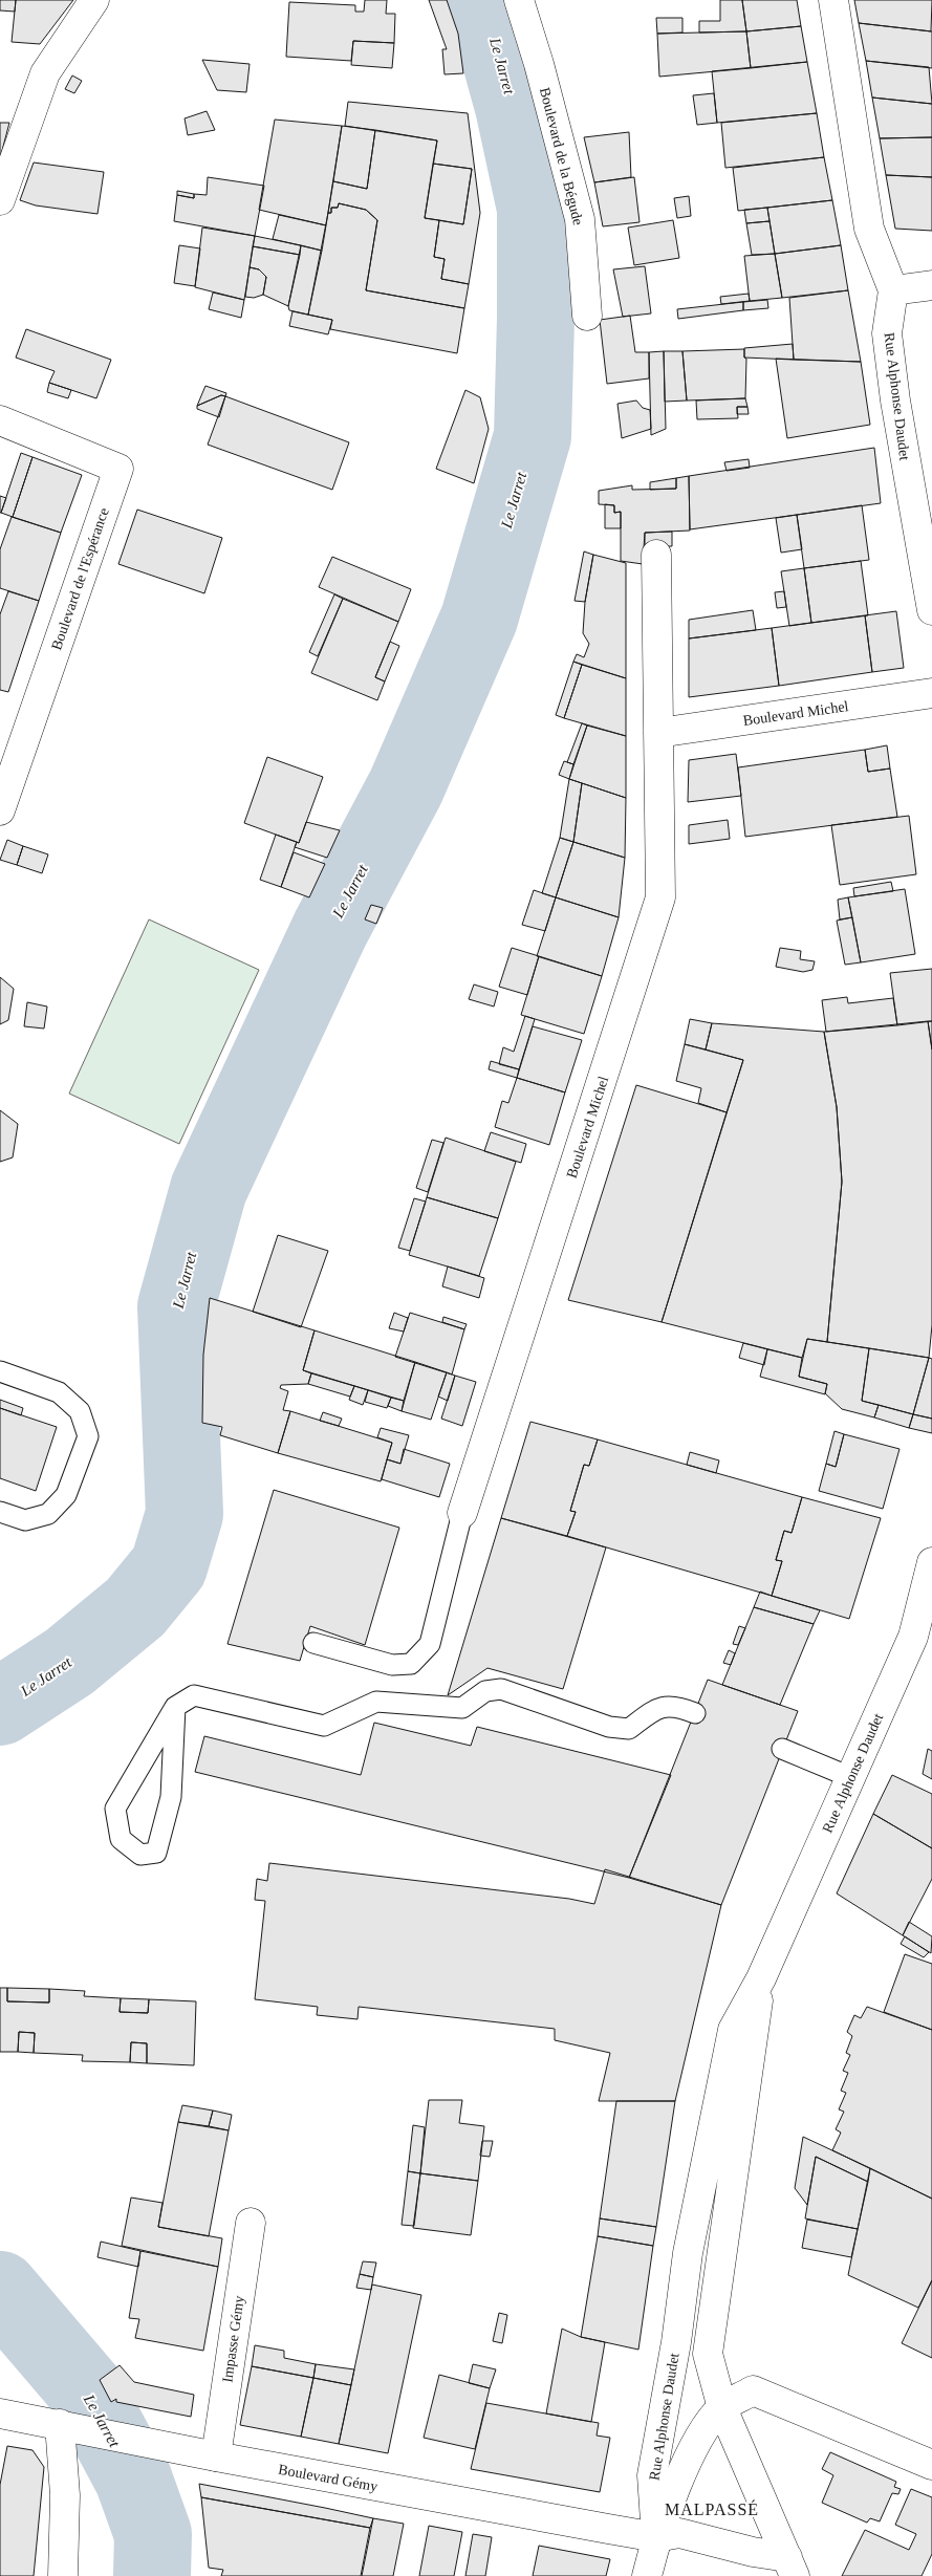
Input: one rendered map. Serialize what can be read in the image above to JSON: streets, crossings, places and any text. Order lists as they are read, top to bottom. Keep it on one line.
{"streets":{"street":["Boulevard de la Bégude","Rue Alphonse Daudet","Boulevard de l'Espérance","Boulevard Michel","Impasse Gémy","Boulevard Gémy"]},"crossings":[["Rue Alphonse Daudet","Boulevard Gémy"],["Impasse Gémy","Boulevard Gémy"]],"districts":["MALPASSÉ"],"water":["Le Jarret"]}
